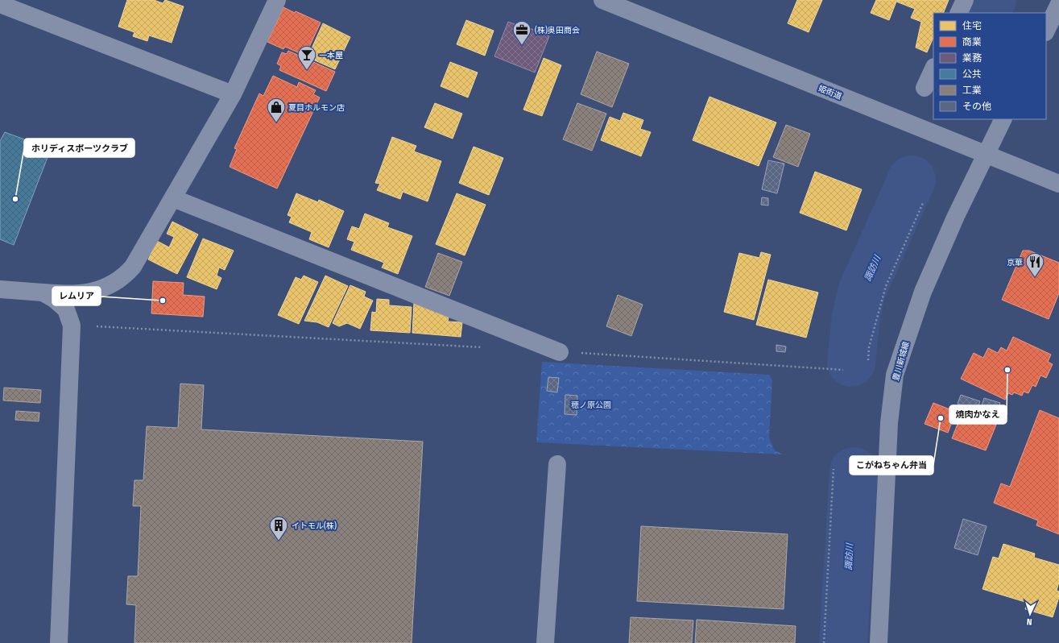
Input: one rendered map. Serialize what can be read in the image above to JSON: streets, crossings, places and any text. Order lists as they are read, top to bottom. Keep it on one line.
{"streets":{"main road":["姫街道","豊川新城線"]},"crossings":[["姫街道","豊川新城線"]],"water":["諏訪川"],"parks":["穂ノ原公園"],"places":{"office":["(株)奥田商会"],"bar":["一本屋"],"shop":["夏目ホルモン店"],"other":["ホリディスポーツクラブ","レムリア","焼肉かなえ","こがねちゃん弁当"],"restaurant":["京華"],"building":["イトモル(株)"]},"legend":["住宅","商業","業務","公共","工業","その他"],"north":"bottom"}
